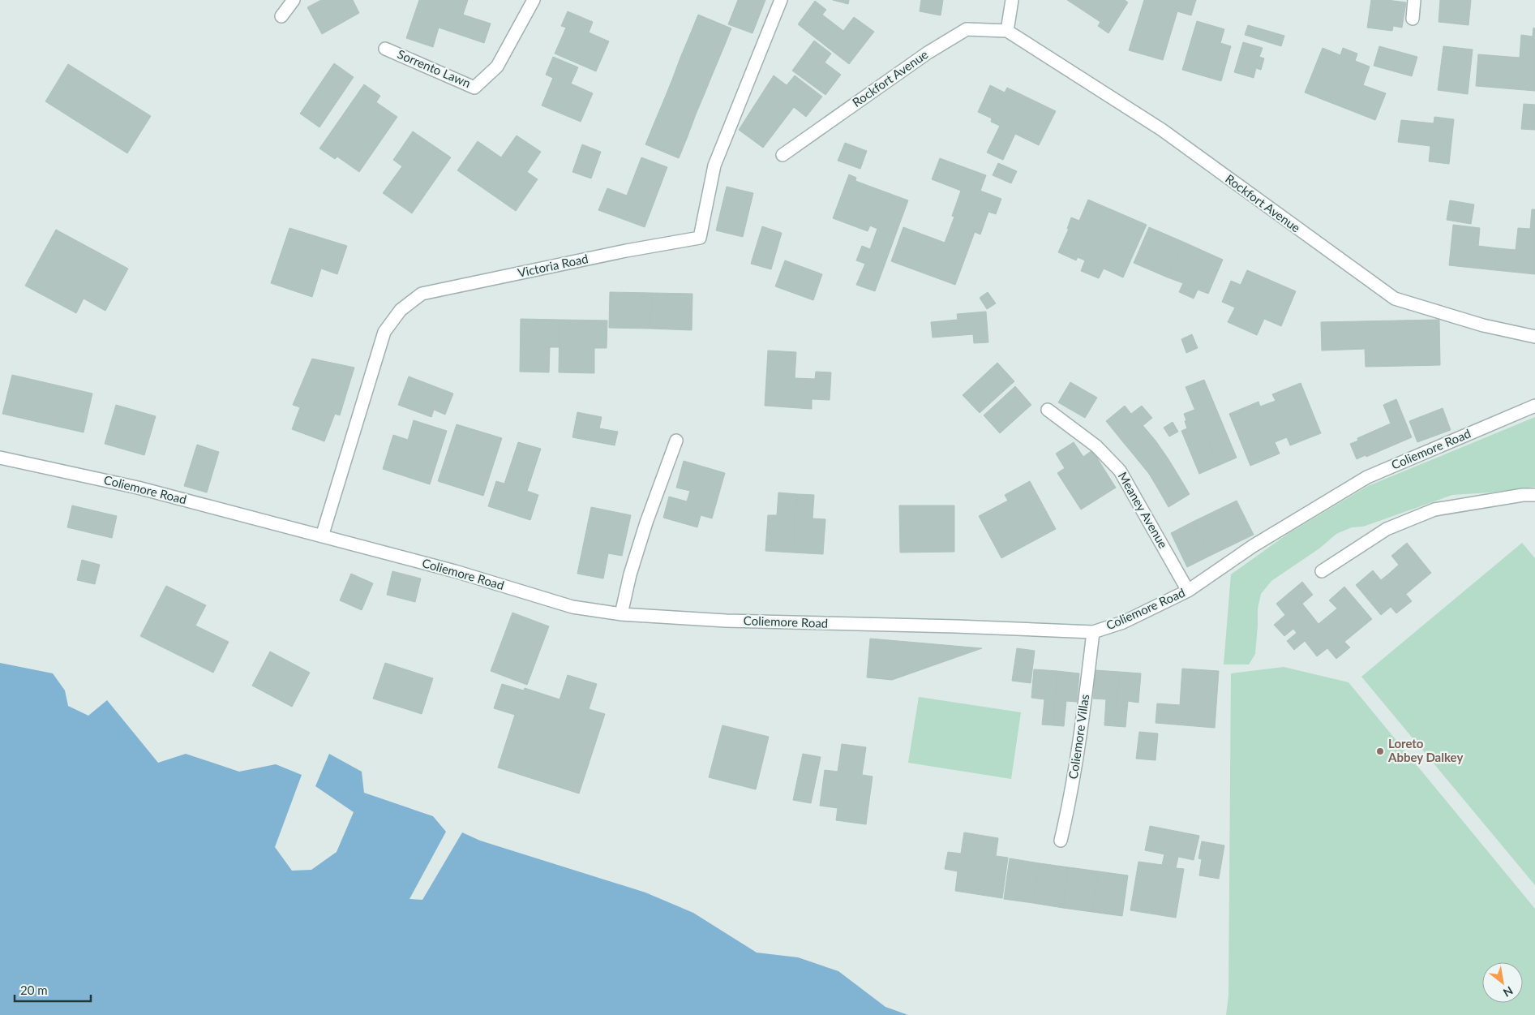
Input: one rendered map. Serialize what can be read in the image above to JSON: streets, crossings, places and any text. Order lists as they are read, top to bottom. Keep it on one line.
{"streets":{"street":["Sorrento Lawn","Rockfort Avenue","Victoria Road","Coliemore Road","Meaney Avenue","Coliemore Villas"]},"crossings":[["Victoria Road","Coliemore Road"],["Coliemore Road","Meaney Avenue"],["Coliemore Road","Coliemore Villas"]],"places":["Loreto Abbey Dalkey"],"scale_bar":"20 m","north":"bottom right"}
